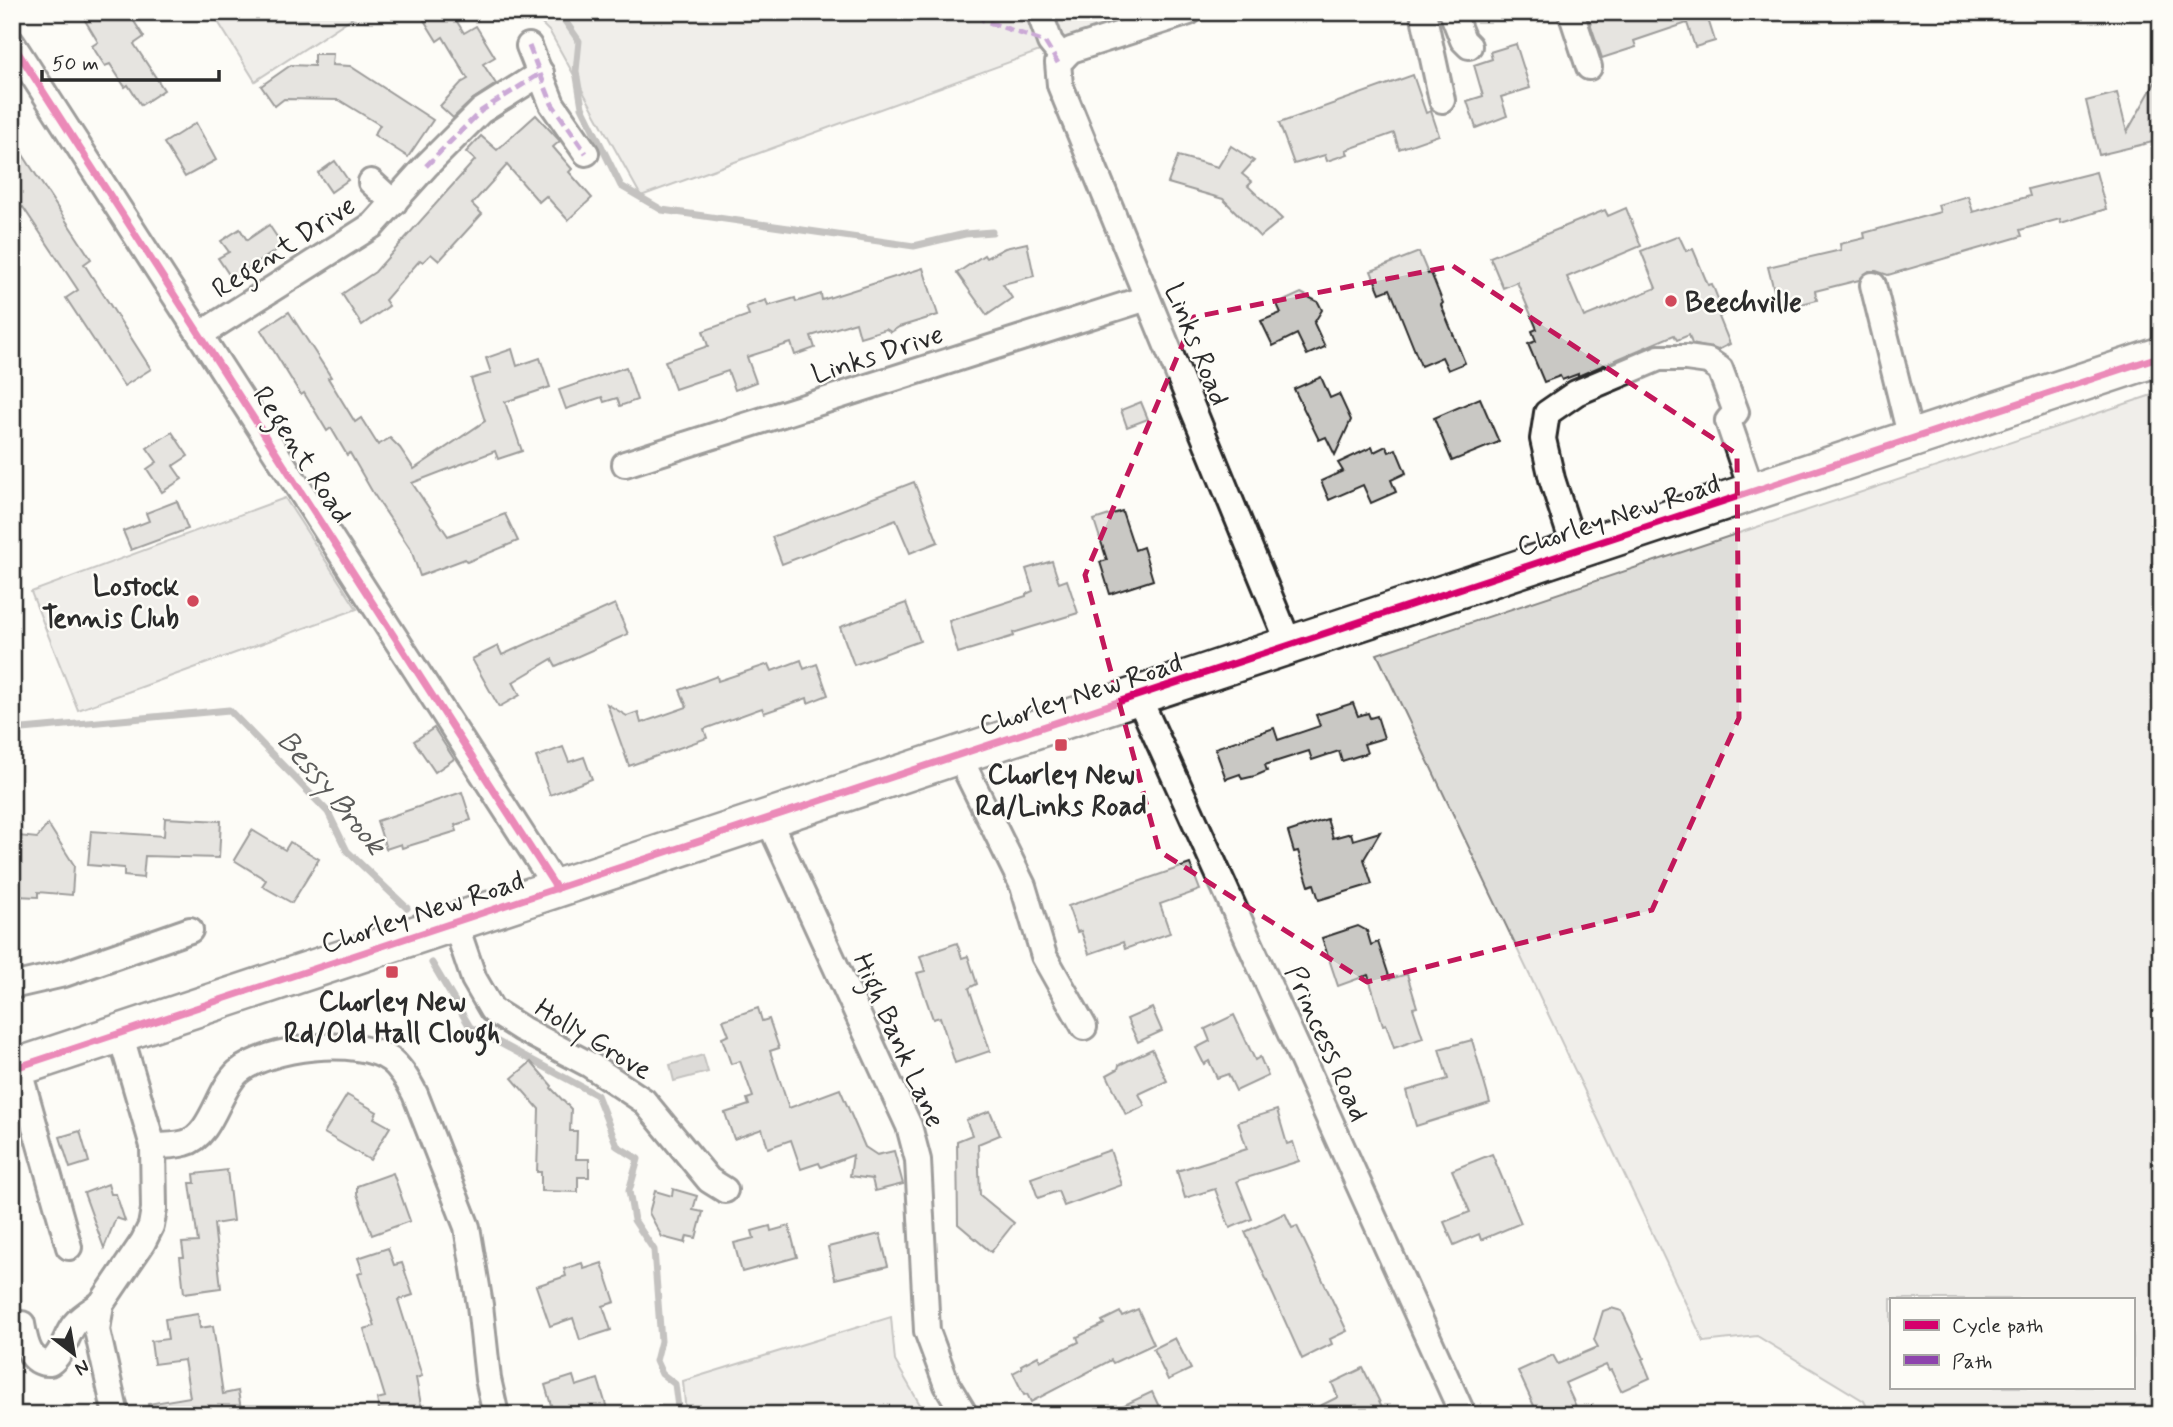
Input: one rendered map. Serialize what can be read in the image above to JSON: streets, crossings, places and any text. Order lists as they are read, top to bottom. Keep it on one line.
{"streets":{"highway":["Chorley New Road"],"street":["Regent Drive","Links Road","Links Drive","Regent Road","Holly Grove","High Bank Lane","Princess Road"]},"crossings":[["Regent Drive","Regent Road"],["Links Road","Links Drive"],["Links Road","Chorley New Road"],["Regent Road","Chorley New Road"],["Chorley New Road","Holly Grove"],["Chorley New Road","High Bank Lane"],["Chorley New Road","Princess Road"]],"water":["Bessy Brook"],"places":{"other":["Beechville","Lostock Tennis Club"],"transit":["Chorley New Rd/Links Road","Chorley New Rd/Old Hall Clough"]},"legend":["Cycle path","Path"],"scale_bar":"50 m","north":"bottom right"}
